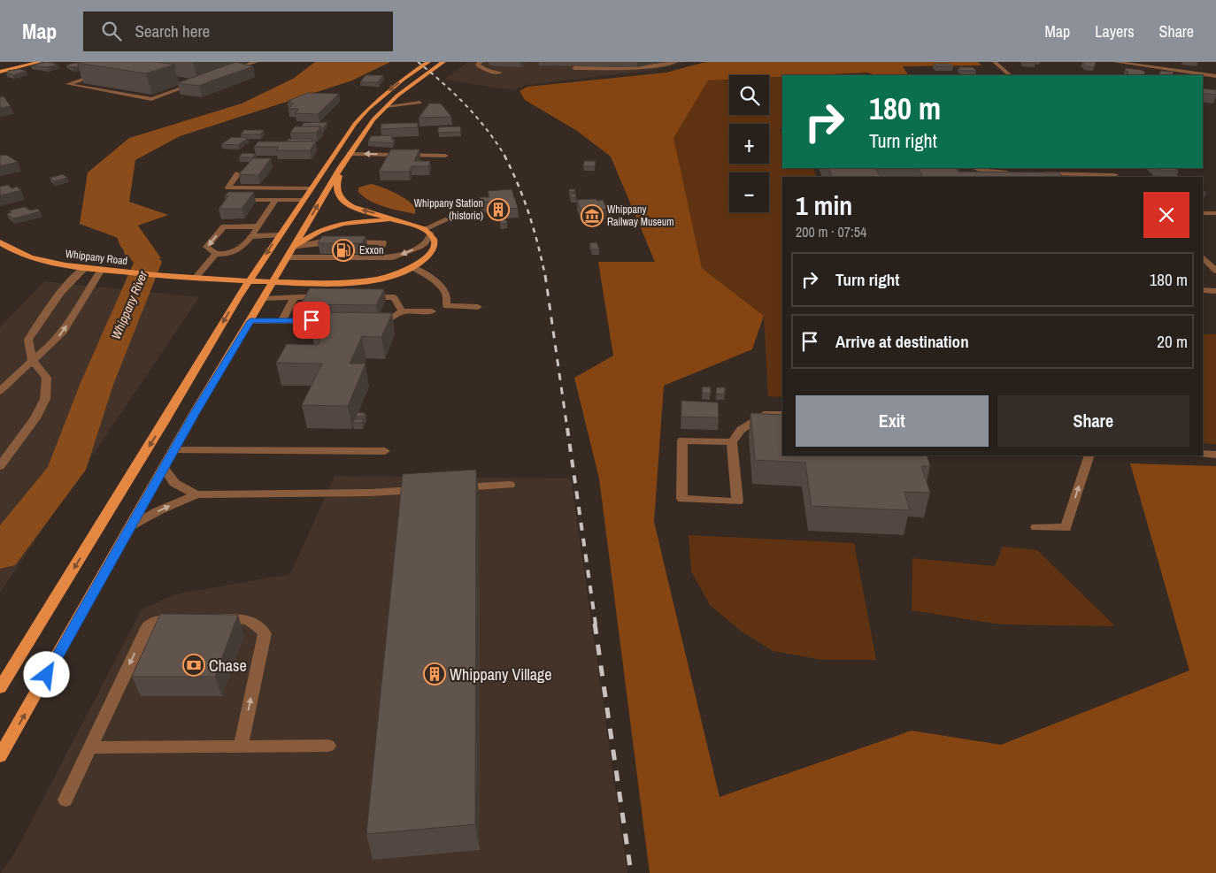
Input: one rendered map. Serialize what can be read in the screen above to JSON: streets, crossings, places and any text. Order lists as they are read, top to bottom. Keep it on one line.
{"streets":{"main road":["Whippany Road"]},"water":["Whippany River"],"places":{"building":["Whippany Station (historic)","Whippany Village"],"museum":["Whippany Railway Museum"],"fuel station":["Exxon"],"bank":["Chase"]},"page":{"header":"Map","search":"Search here","nav":["Map","Layers","Share"],"map_buttons":["+","−"],"turn":["180 m","Turn right"],"heading":["1 min","200 m · 07:54"],"list":[{"name":"Turn right","value":"180 m"},{"name":"Arrive at destination","value":"20 m"}],"buttons":["Exit","Share"]}}
